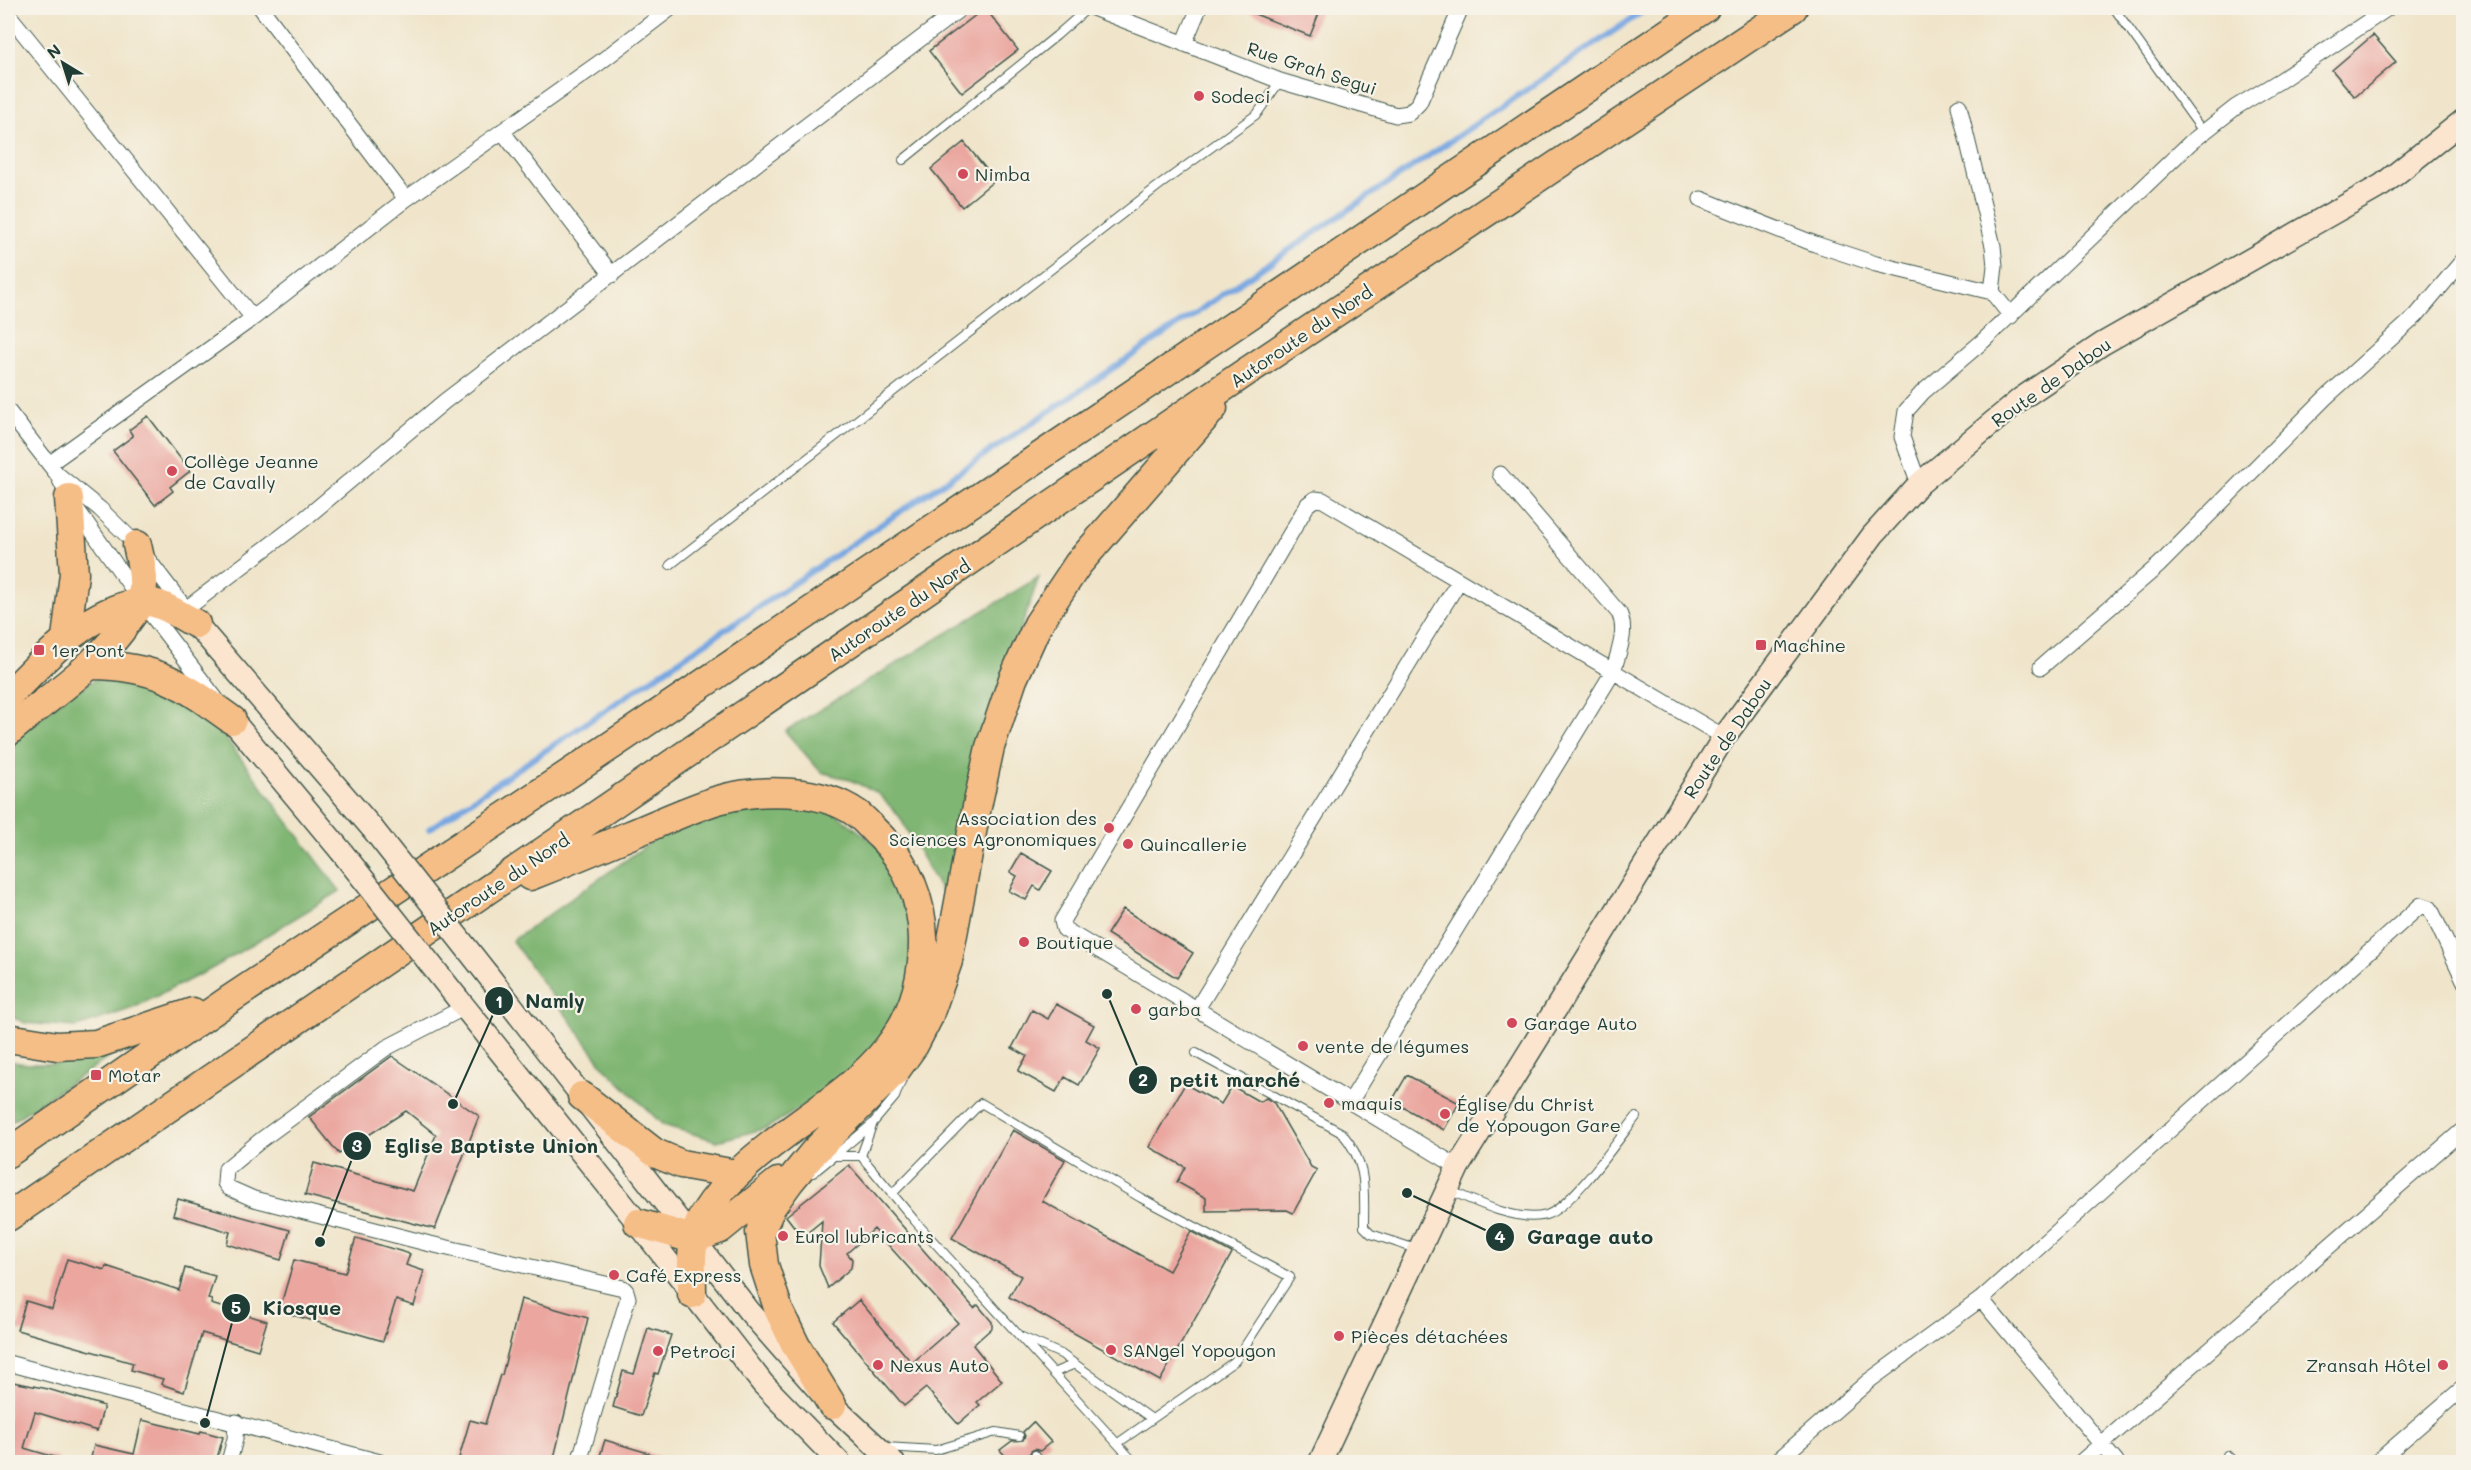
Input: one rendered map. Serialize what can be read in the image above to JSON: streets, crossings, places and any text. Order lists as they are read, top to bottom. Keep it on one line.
{"streets":{"highway":["Autoroute du Nord"],"main road":["Route de Dabou"],"street":["Rue Grah Segui"]},"places":{"other":["Sodeci","Nimba","Collège Jeanne de Cavally","Association des Sciences Agronomiques","Quincallerie","Boutique","petit marché","garba","Garage Auto","vente de légumes","maquis","Namly","Église du Christ de Yopougon Gare","Garage auto","Eurol lubricants","Eglise Baptiste Union","Café Express","Pièces détachées","SANgel Yopougon","Petroci","Nexus Auto","Zransah Hôtel","Kiosque"],"transit":["Machine","1er Pont","Motar"]},"north":"top left"}
